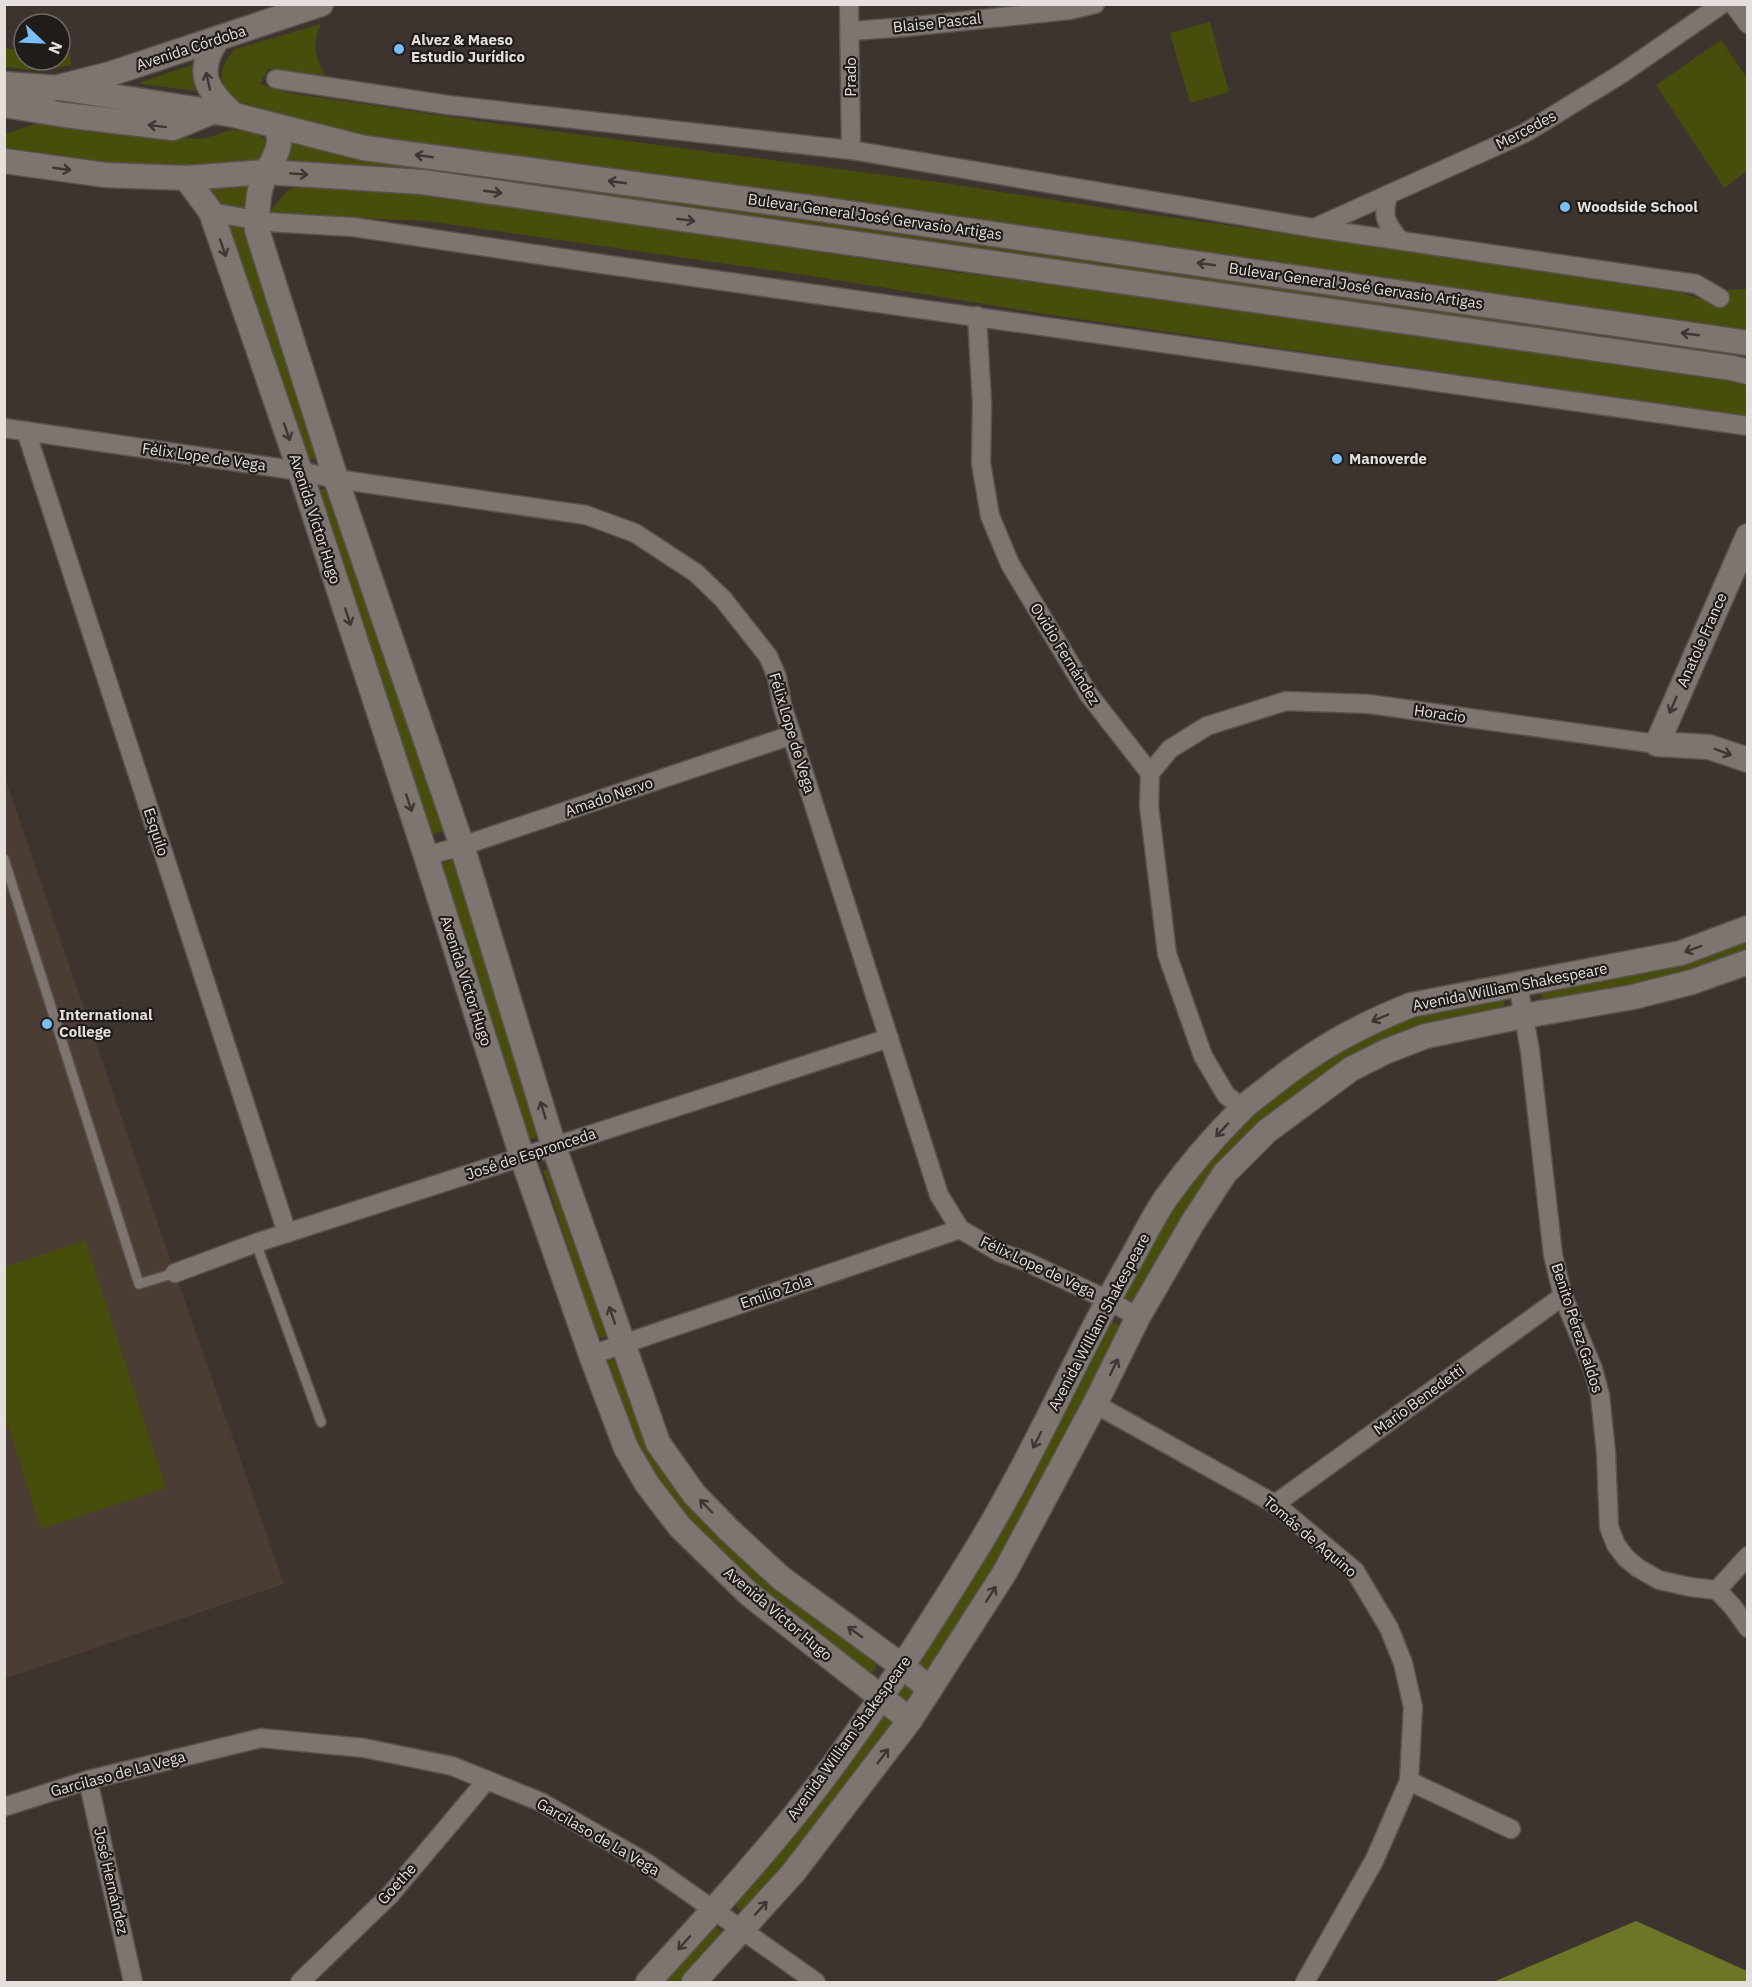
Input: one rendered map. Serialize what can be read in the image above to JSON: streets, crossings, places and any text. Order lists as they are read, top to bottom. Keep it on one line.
{"streets":{"street":["Blaise Pascal","Avenida Córdoba","Prado","Mercedes","Bulevar General José Gervasio Artigas","Félix Lope de Vega","Avenida Víctor Hugo","Anatole France","Ovidio Fernández","Horacio","Amado Nervo","Esquilo","Avenida William Shakespeare","José de Espronceda","Emilio Zola","Benito Pérez Galdos","Mario Benedetti","Tomás de Aquino","Garcilaso de La Vega","José Hernández","Goethe"]},"crossings":[["Blaise Pascal","Prado"],["Avenida Córdoba","Bulevar General José Gervasio Artigas"],["Bulevar General José Gervasio Artigas","Avenida Víctor Hugo"],["Félix Lope de Vega","Avenida Víctor Hugo"],["Félix Lope de Vega","Amado Nervo"],["Félix Lope de Vega","Esquilo"],["Félix Lope de Vega","Avenida William Shakespeare"],["Félix Lope de Vega","José de Espronceda"],["Félix Lope de Vega","Emilio Zola"],["Avenida Víctor Hugo","Amado Nervo"],["Avenida Víctor Hugo","Avenida William Shakespeare"],["Avenida Víctor Hugo","José de Espronceda"],["Avenida Víctor Hugo","Emilio Zola"],["Anatole France","Horacio"],["Ovidio Fernández","Horacio"],["Esquilo","José de Espronceda"],["Avenida William Shakespeare","Benito Pérez Galdos"],["Avenida William Shakespeare","Tomás de Aquino"],["Avenida William Shakespeare","Garcilaso de La Vega"],["Benito Pérez Galdos","Mario Benedetti"],["Mario Benedetti","Tomás de Aquino"],["Garcilaso de La Vega","José Hernández"],["Garcilaso de La Vega","Goethe"]],"one_way":["Anatole France"],"places":["Alvez & Maeso Estudio Jurídico","Woodside School","Manoverde","International College"],"north":"bottom right"}
